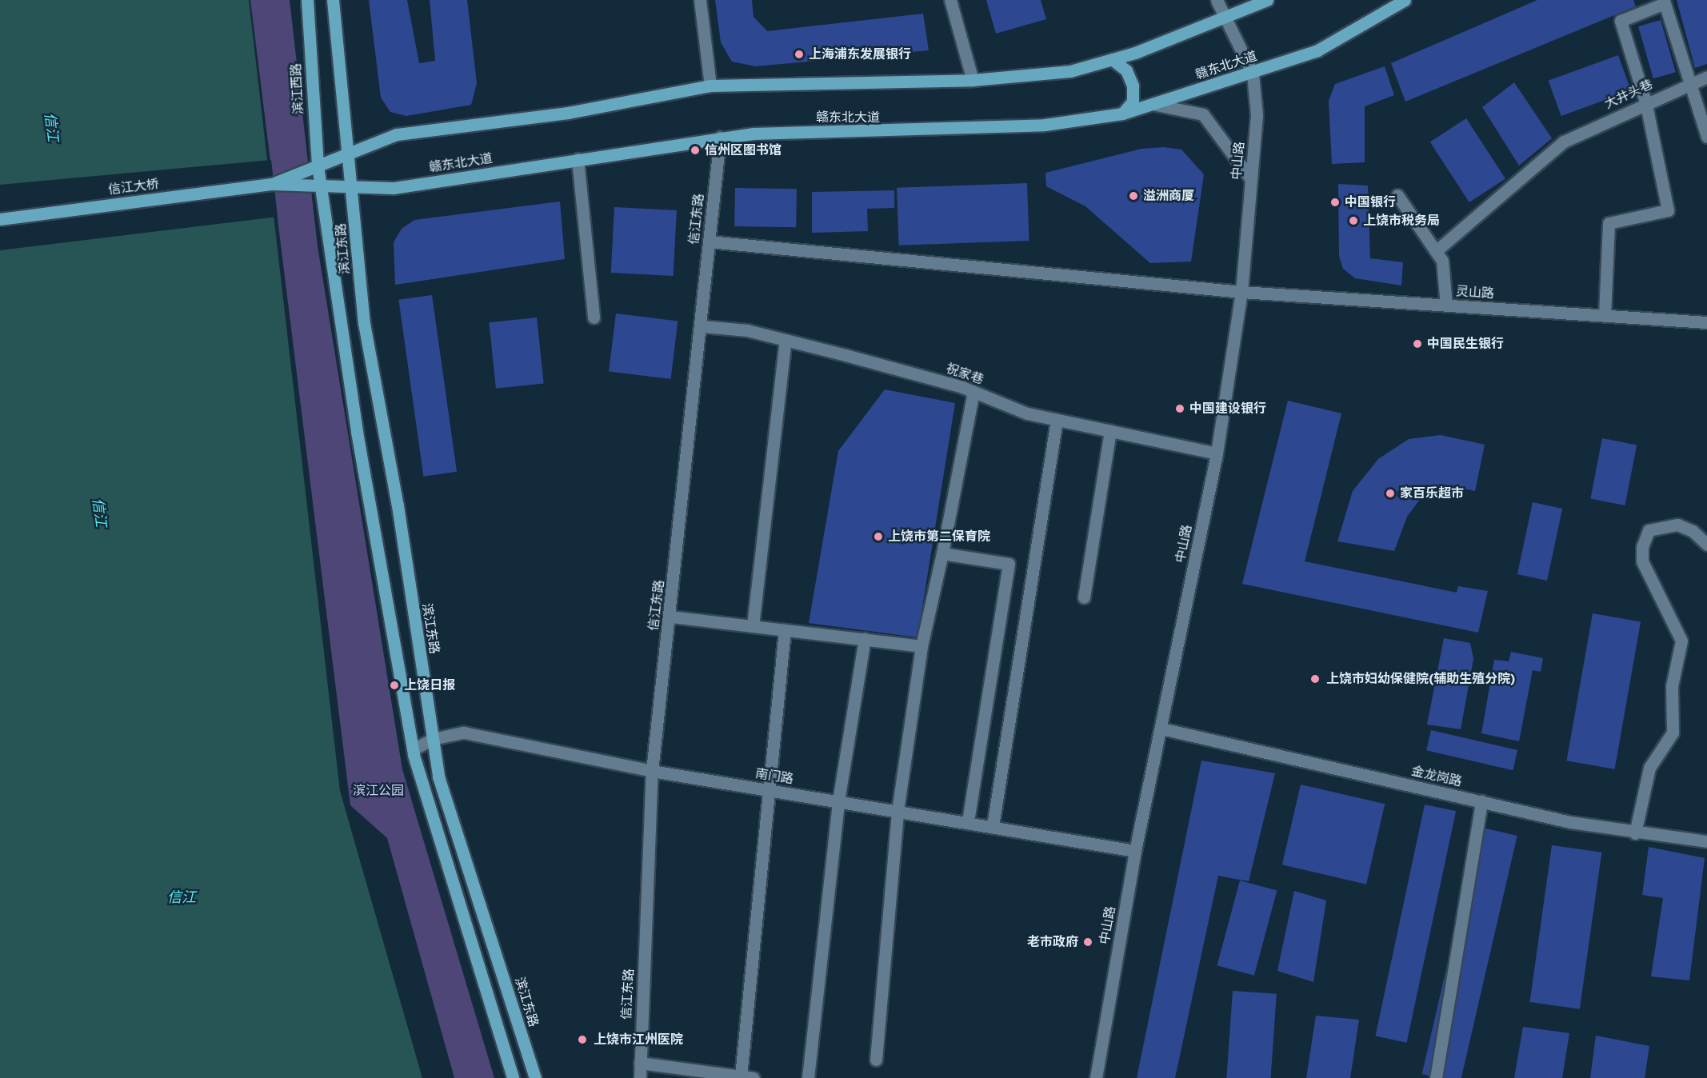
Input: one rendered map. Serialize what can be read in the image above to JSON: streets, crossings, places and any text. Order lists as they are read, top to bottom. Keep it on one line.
{"streets":{"main road":["赣东北大道","滨江西路","信江大桥","滨江东路"],"street":["大井头巷","中山路","信江东路","灵山路","祝家巷","南门路","金龙岗路"]},"crossings":[["赣东北大道","滨江西路"],["赣东北大道","中山路"],["赣东北大道","信江大桥"],["赣东北大道","信江东路"],["赣东北大道","滨江东路"],["滨江西路","滨江东路"],["中山路","灵山路"],["中山路","祝家巷"],["中山路","南门路"],["中山路","金龙岗路"],["信江东路","灵山路"],["信江东路","祝家巷"],["信江东路","南门路"],["滨江东路","南门路"]],"water":["信江"],"parks":["滨江公园"],"places":["上海浦东发展银行","信州区图书馆","溢洲商厦","中国银行","上饶市税务局","中国民生银行","中国建设银行","家百乐超市","上饶市第二保育院","上饶市妇幼保健院(辅助生殖分院)","上饶日报","老市政府","上饶市江州医院"]}
